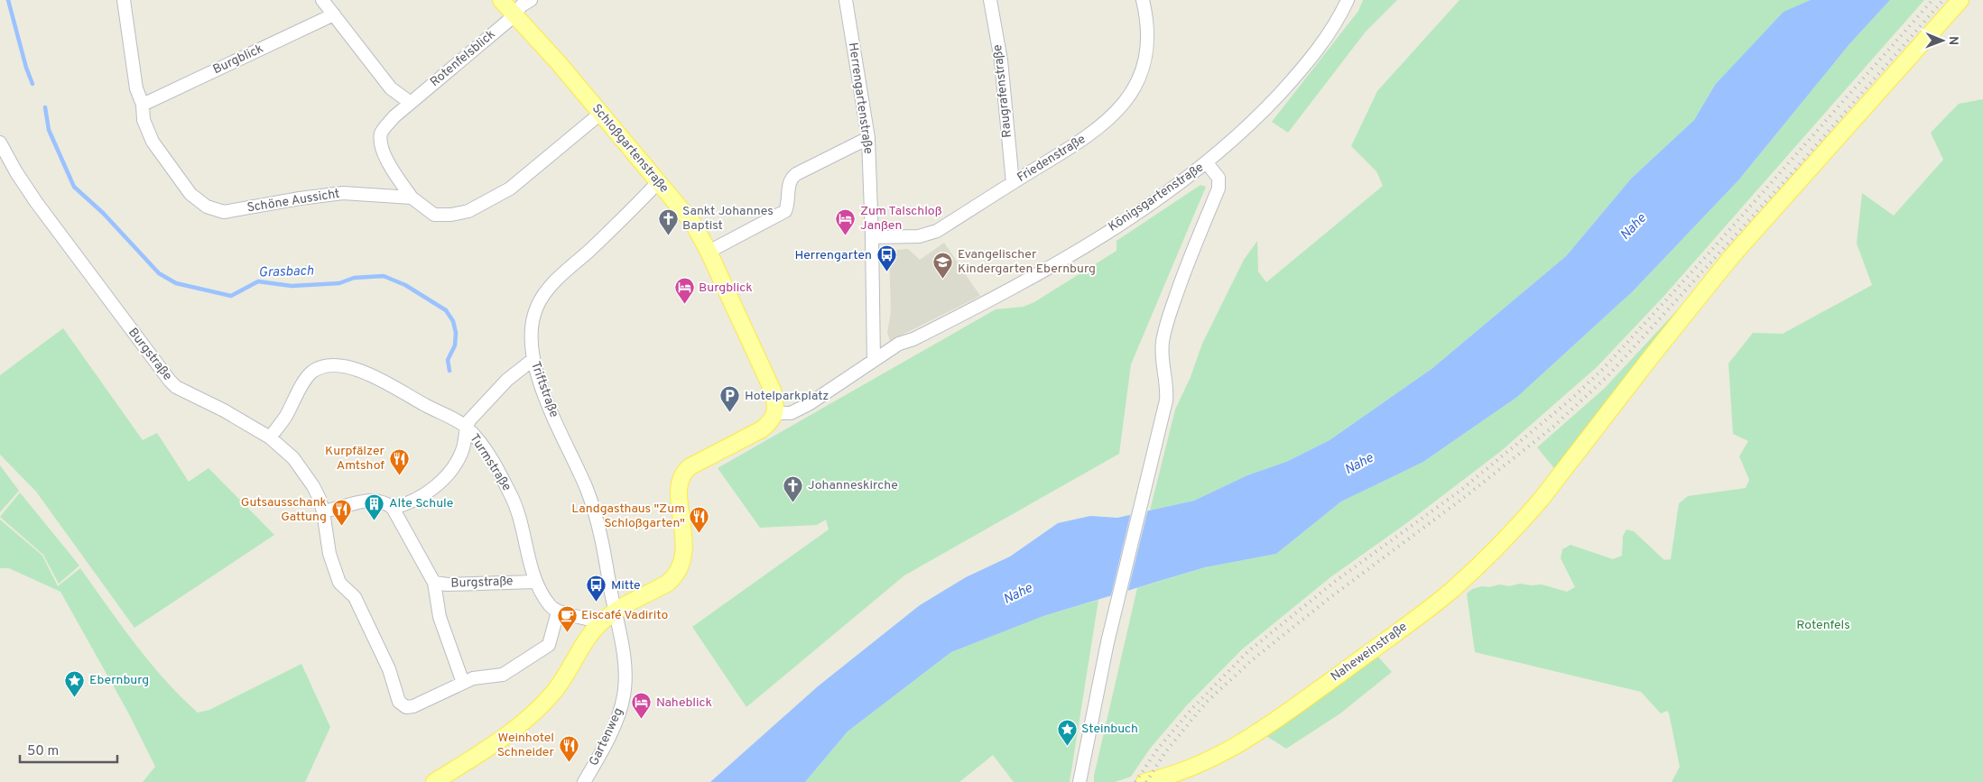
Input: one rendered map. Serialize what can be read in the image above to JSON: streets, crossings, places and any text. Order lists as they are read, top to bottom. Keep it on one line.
{"streets":{"main road":["Schloßgartenstraße","Naheweinstraße"],"street":["Rotenfelsblick","Burgblick","Raugrafenstraße","Herrengartenstraße","Friedenstraße","Königsgartenstraße","Schöne Aussicht","Burgstraße","Triftstraße","Turmstraße","Gartenweg"]},"crossings":[["Rotenfelsblick","Schloßgartenstraße"],["Rotenfelsblick","Schöne Aussicht"],["Burgblick","Schöne Aussicht"],["Raugrafenstraße","Friedenstraße"],["Herrengartenstraße","Friedenstraße"],["Herrengartenstraße","Königsgartenstraße"],["Schloßgartenstraße","Königsgartenstraße"],["Schloßgartenstraße","Triftstraße"],["Burgstraße","Turmstraße"],["Triftstraße","Gartenweg"]],"water":["Nahe","Grasbach"],"parks":["Rotenfels"],"places":{"church":["Sankt Johannes Baptist","Johanneskirche"],"hotel":["Zum Talschloß Janßen","Burgblick","Naheblick"],"bus stop":["Herrengarten","Mitte"],"school or university":["Evangelischer Kindergarten Ebernburg"],"parking":["Hotelparkplatz"],"restaurant":["Kurpfälzer Amtshof","Gutsausschank Gattung","Landgasthaus \"Zum Schloßgarten\"","Weinhotel Schneider"],"building":["Alte Schule"],"cafe":["Eiscafé Vadirito"],"place":["Ebernburg","Steinbuch"]},"scale_bar":"50 m","north":"right"}
